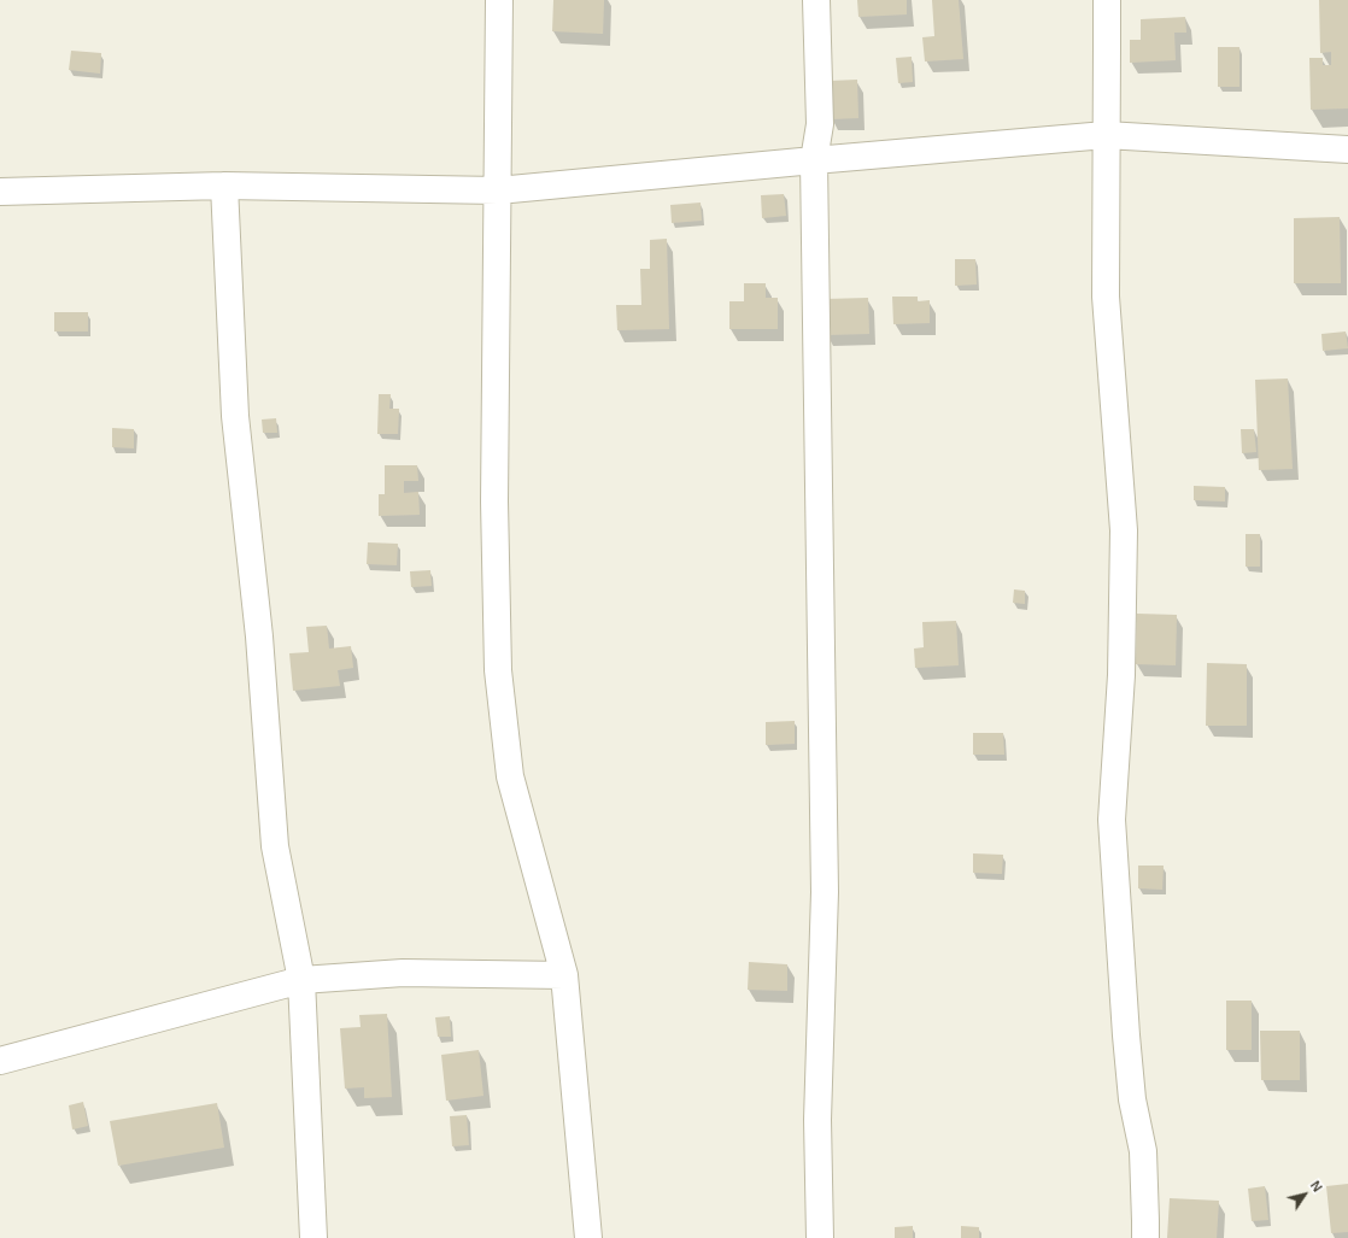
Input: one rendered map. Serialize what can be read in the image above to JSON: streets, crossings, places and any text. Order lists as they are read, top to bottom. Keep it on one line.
{"north":"top right"}
